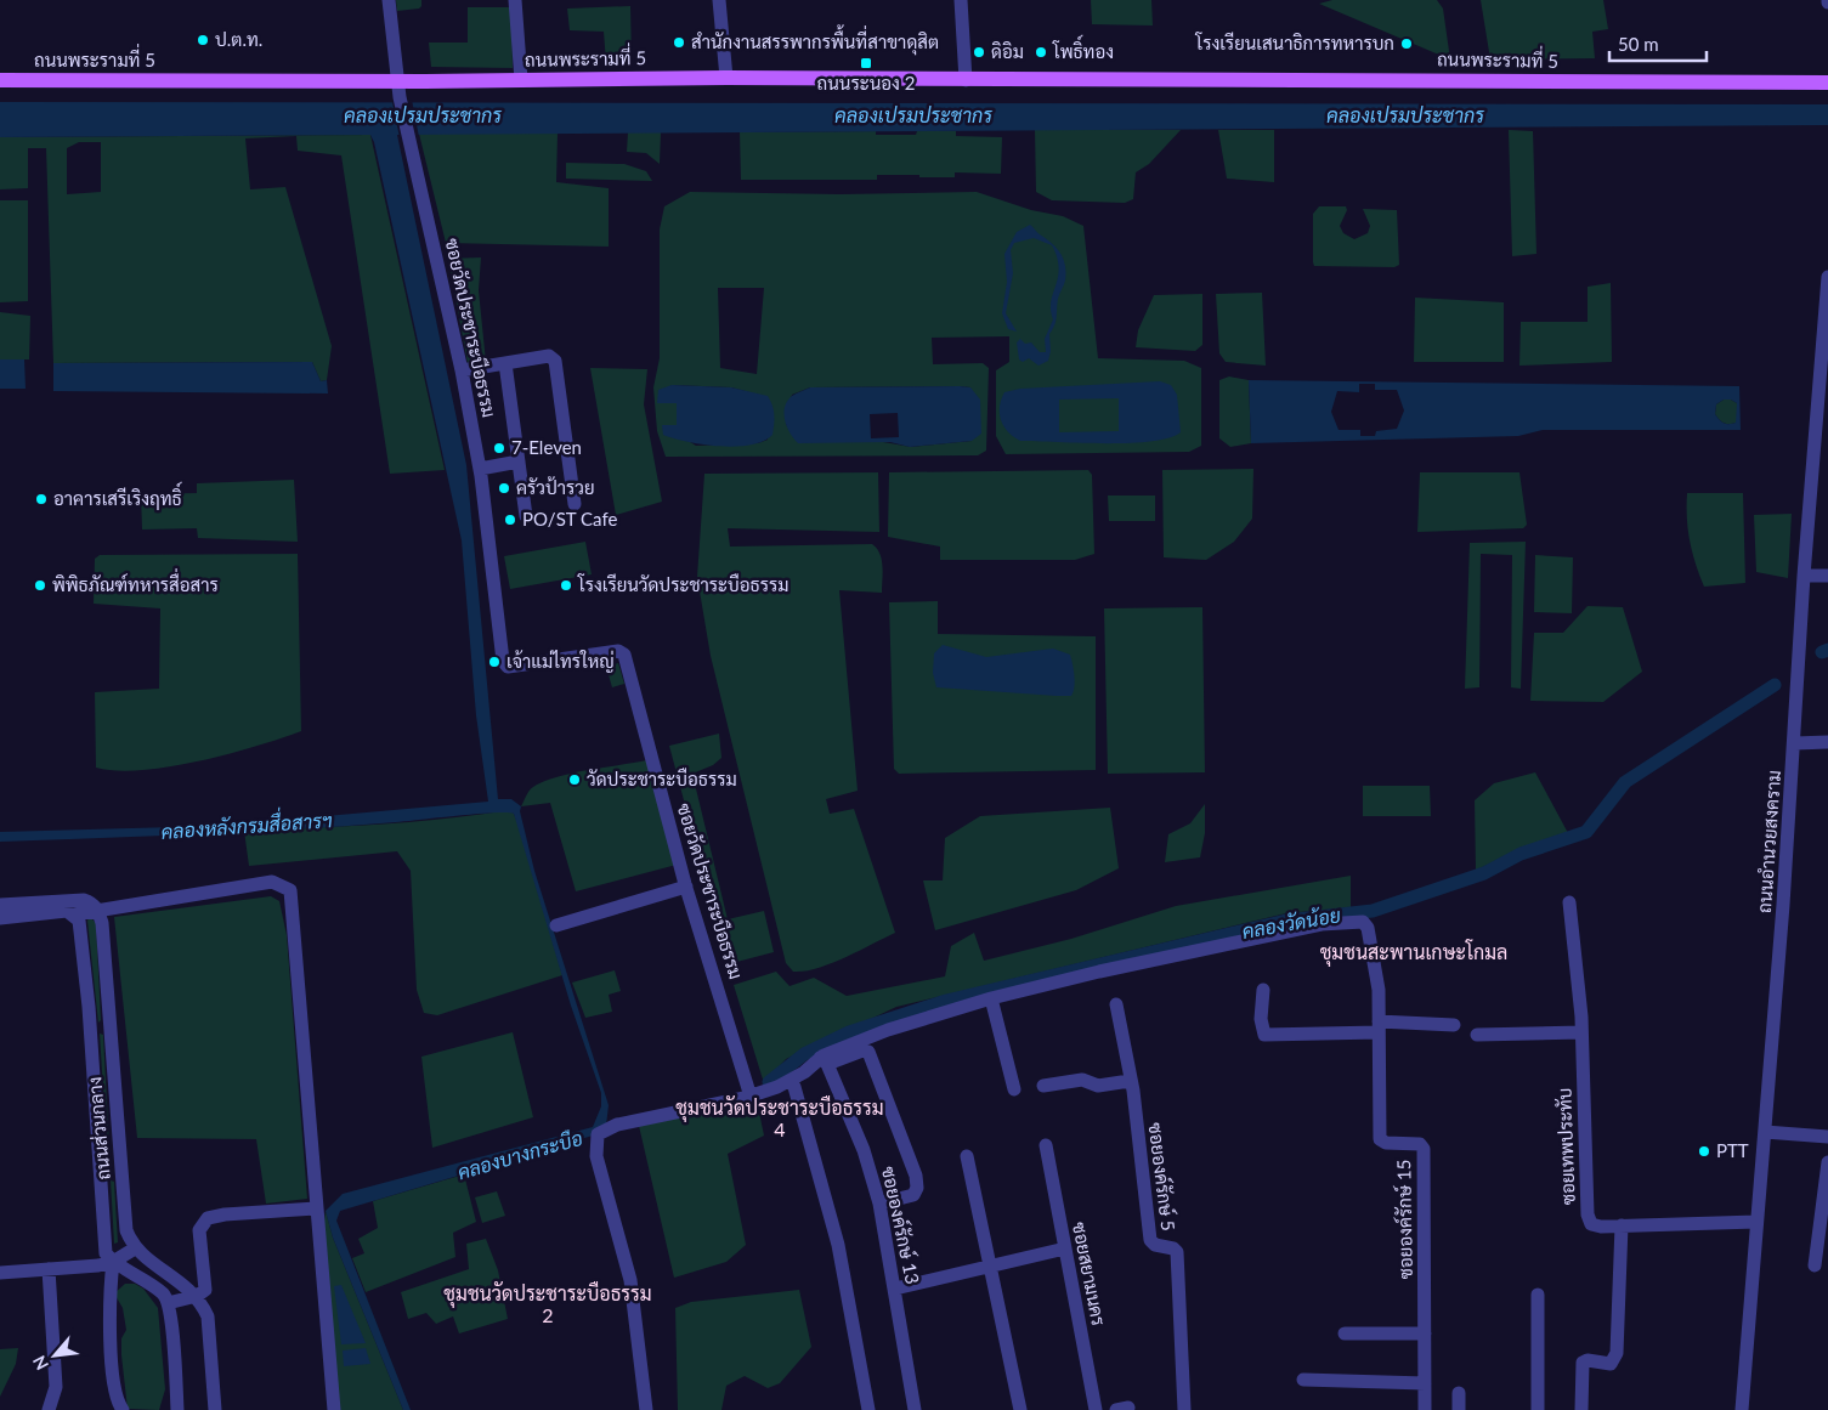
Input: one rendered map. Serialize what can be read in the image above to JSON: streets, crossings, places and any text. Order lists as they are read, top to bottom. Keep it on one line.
{"streets":{"main road":["ถนนพระรามที่ 5"],"street":["ซอยวัดประชาระบือธรรม","ถนนอำนวยสงคราม","ถนนส่วนกลาง","ซอยเทพประทับ","ซอยองค์รักษ์ 5","ซอยองค์รักษ์ 15","ซอยองค์รักษ์ 13","ซอยสยามนคร"]},"crossings":[["ถนนพระรามที่ 5","ซอยวัดประชาระบือธรรม"],["ถนนอำนวยสงคราม","ซอยเทพประทับ"]],"districts":["ชุมชนสะพานเกษะโกมล","ชุมชนวัดประชาระบือธรรม 4","ชุมชนวัดประชาระบือธรรม 2"],"water":["คลองเปรมประชากร","คลองหลังกรมสื่อสารฯ","คลองวัดน้อย","คลองบางกระบือ"],"places":{"other":["ป.ต.ท.","สำนักงานสรรพากรพื้นที่สาขาดุสิต","โรงเรียนเสนาธิการทหารบก","ดิอิม","โพธิ์ทอง","7-Eleven","ครัวป้ารวย","อาคารเสรีเริงฤทธิ์","PO/ST Cafe","พิพิธภัณฑ์ทหารสื่อสาร","โรงเรียนวัดประชาระบือธรรม","เจ้าแม่ไทรใหญ่","วัดประชาระบือธรรม","PTT"],"transit":["ถนนระนอง 2"]},"scale_bar":"50 m","north":"bottom left"}
